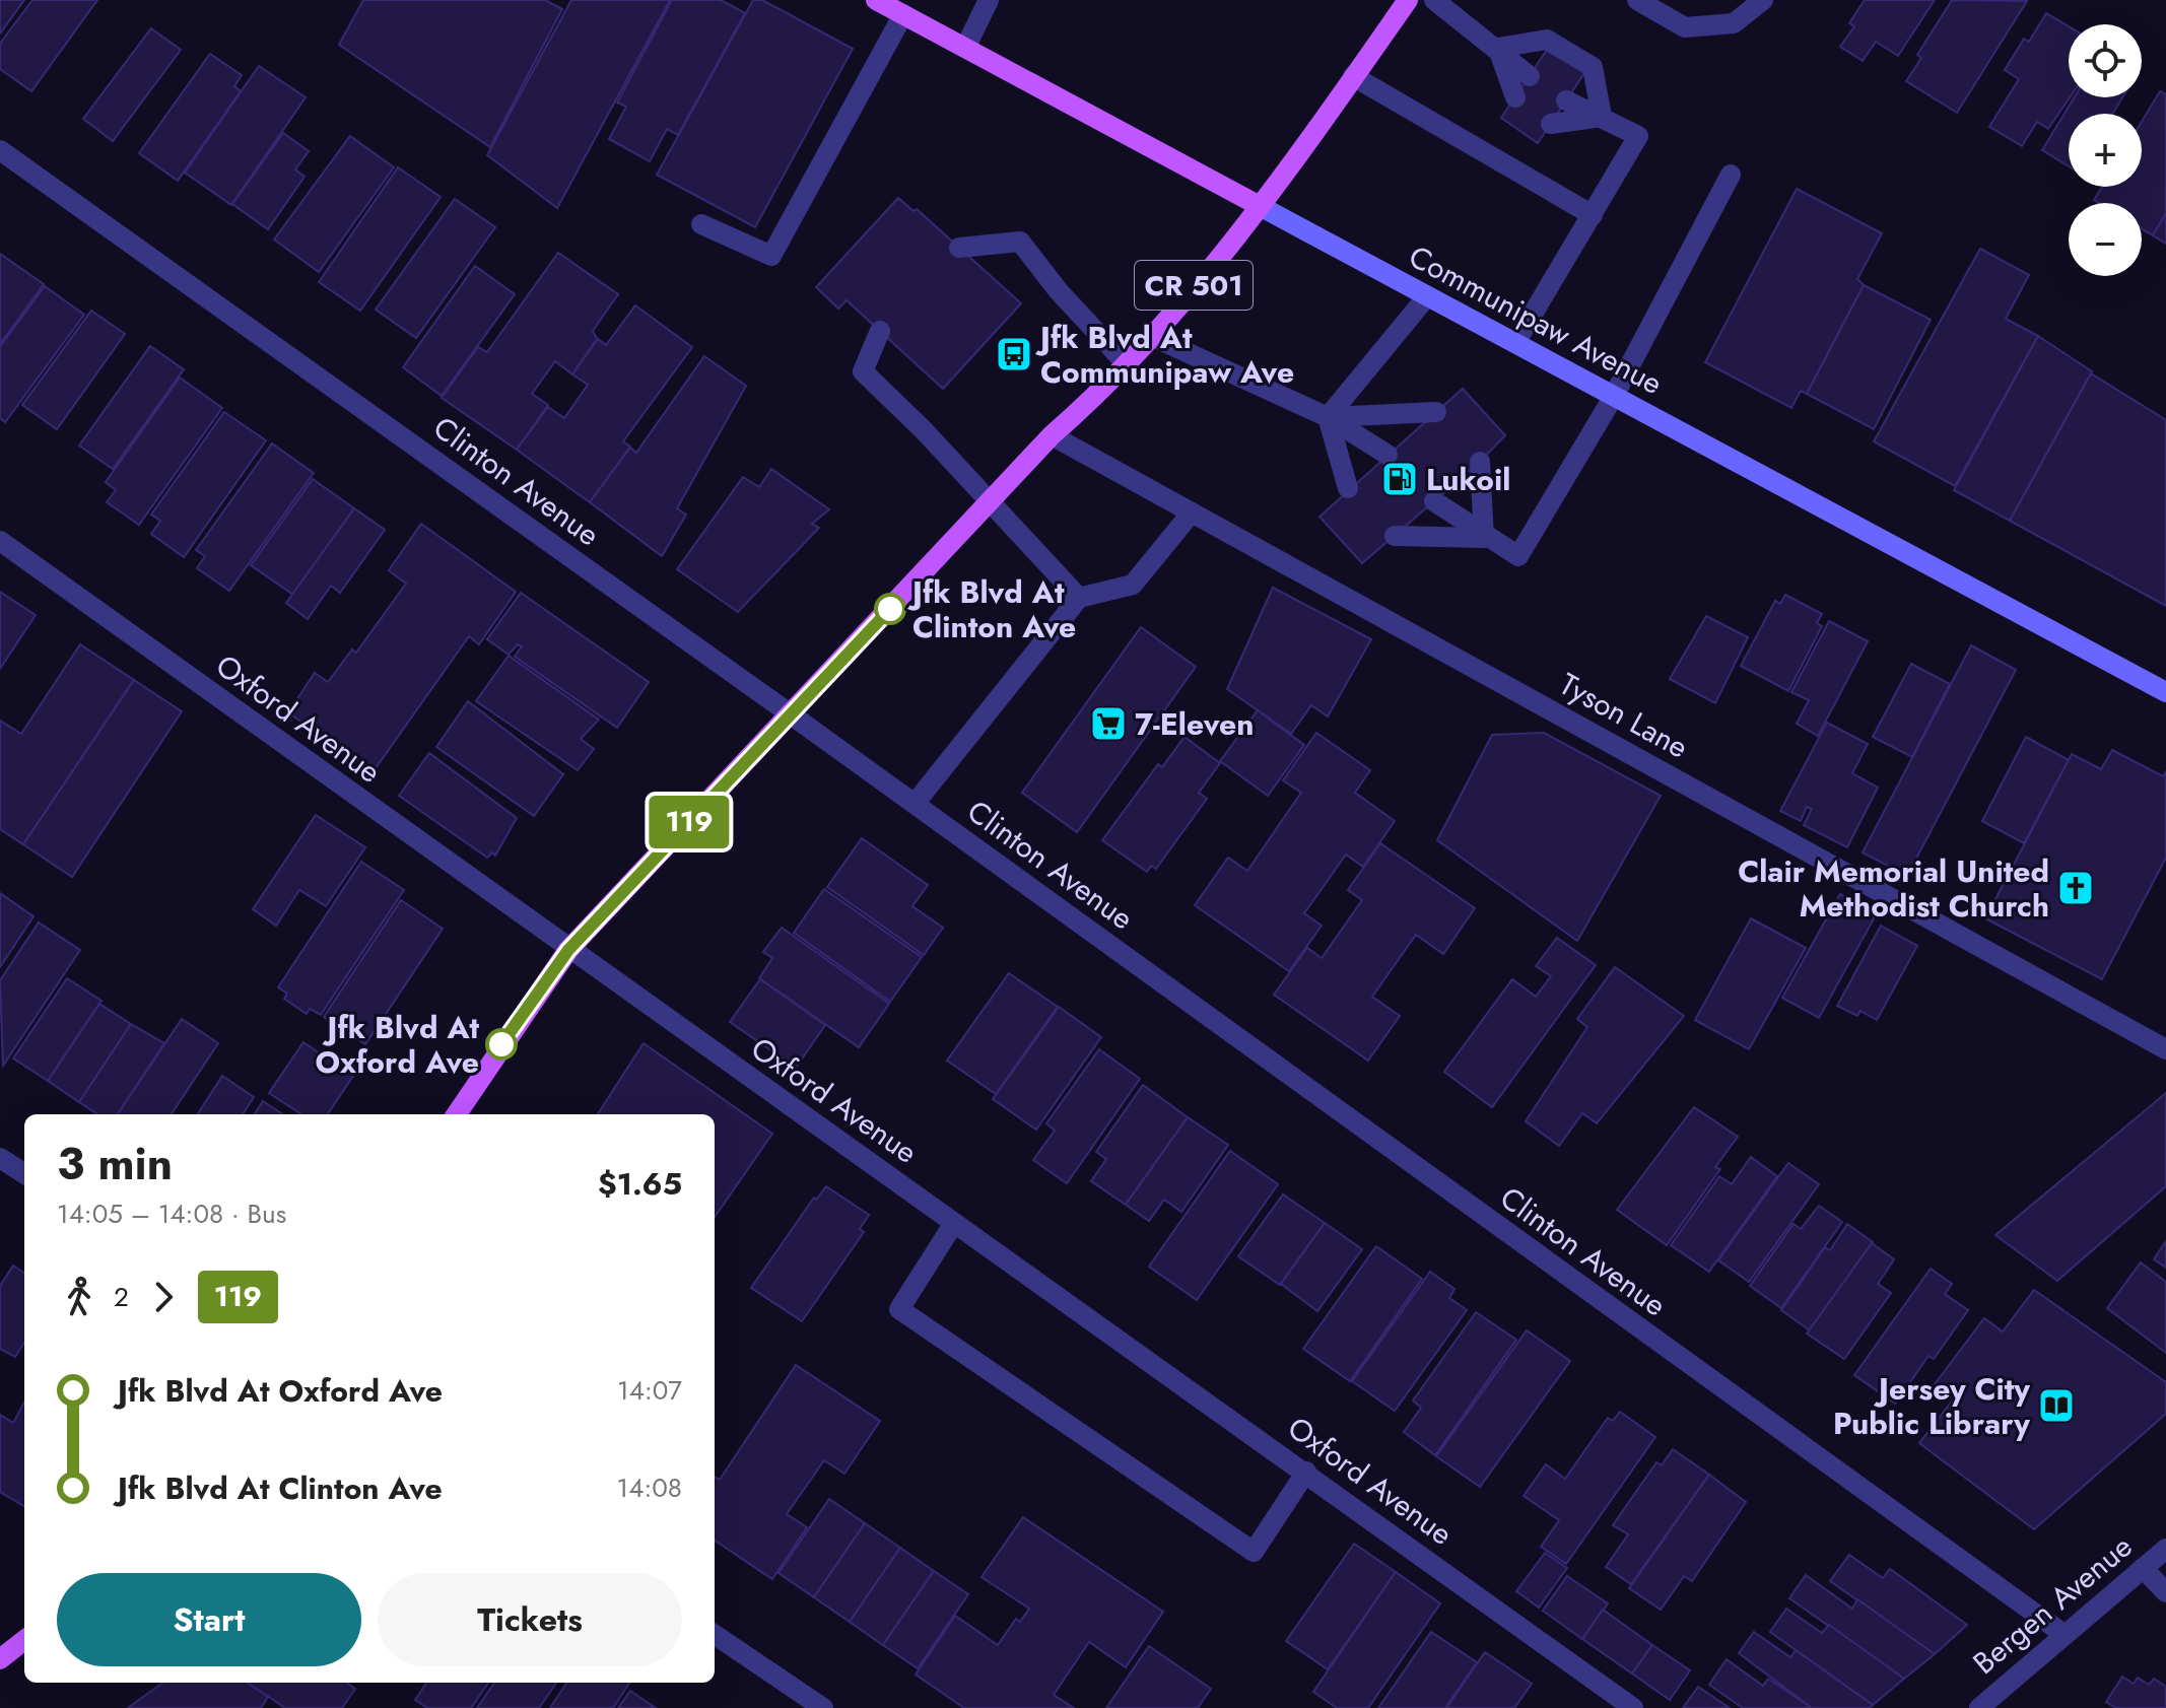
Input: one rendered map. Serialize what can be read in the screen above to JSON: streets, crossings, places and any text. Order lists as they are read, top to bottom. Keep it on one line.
{"streets":{"main road":["CR 501","Communipaw Avenue"],"street":["Clinton Avenue","Tyson Lane","Oxford Avenue","Bergen Avenue"]},"crossings":[["CR 501","Communipaw Avenue"],["CR 501","Clinton Avenue"],["CR 501","Tyson Lane"],["CR 501","Oxford Avenue"],["Clinton Avenue","Bergen Avenue"]],"places":{"bus stop":["Jfk Blvd At Communipaw Ave"],"fuel station":["Lukoil"],"other":["Jfk Blvd At Clinton Ave","Jfk Blvd At Oxford Ave"],"supermarket":["7-Eleven"],"church":["Clair Memorial United Methodist Church"],"library":["Jersey City Public Library"]},"lines":["bus line 119"],"page":{"on_map":"119","map_buttons":["+","−"],"heading":["3 min","14:05 – 14:08 · Bus","$1.65"],"legs":["2","119"],"list":[{"name":"Jfk Blvd At Oxford Ave","value":"14:07"},{"name":"Jfk Blvd At Clinton Ave","value":"14:08"}],"buttons":["Start","Tickets"]}}
